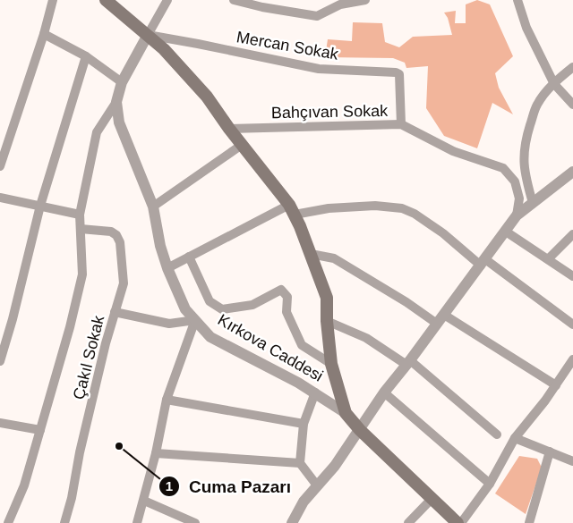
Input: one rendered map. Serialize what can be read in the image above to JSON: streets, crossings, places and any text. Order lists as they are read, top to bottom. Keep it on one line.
{"streets":{"main road":["Kırkova Caddesi"],"street":["Mercan Sokak","Bahçıvan Sokak","Çakıl Sokak"]},"crossings":[["Mercan Sokak","Bahçıvan Sokak"],["Mercan Sokak","Kırkova Caddesi"]],"places":["Cuma Pazarı"]}
